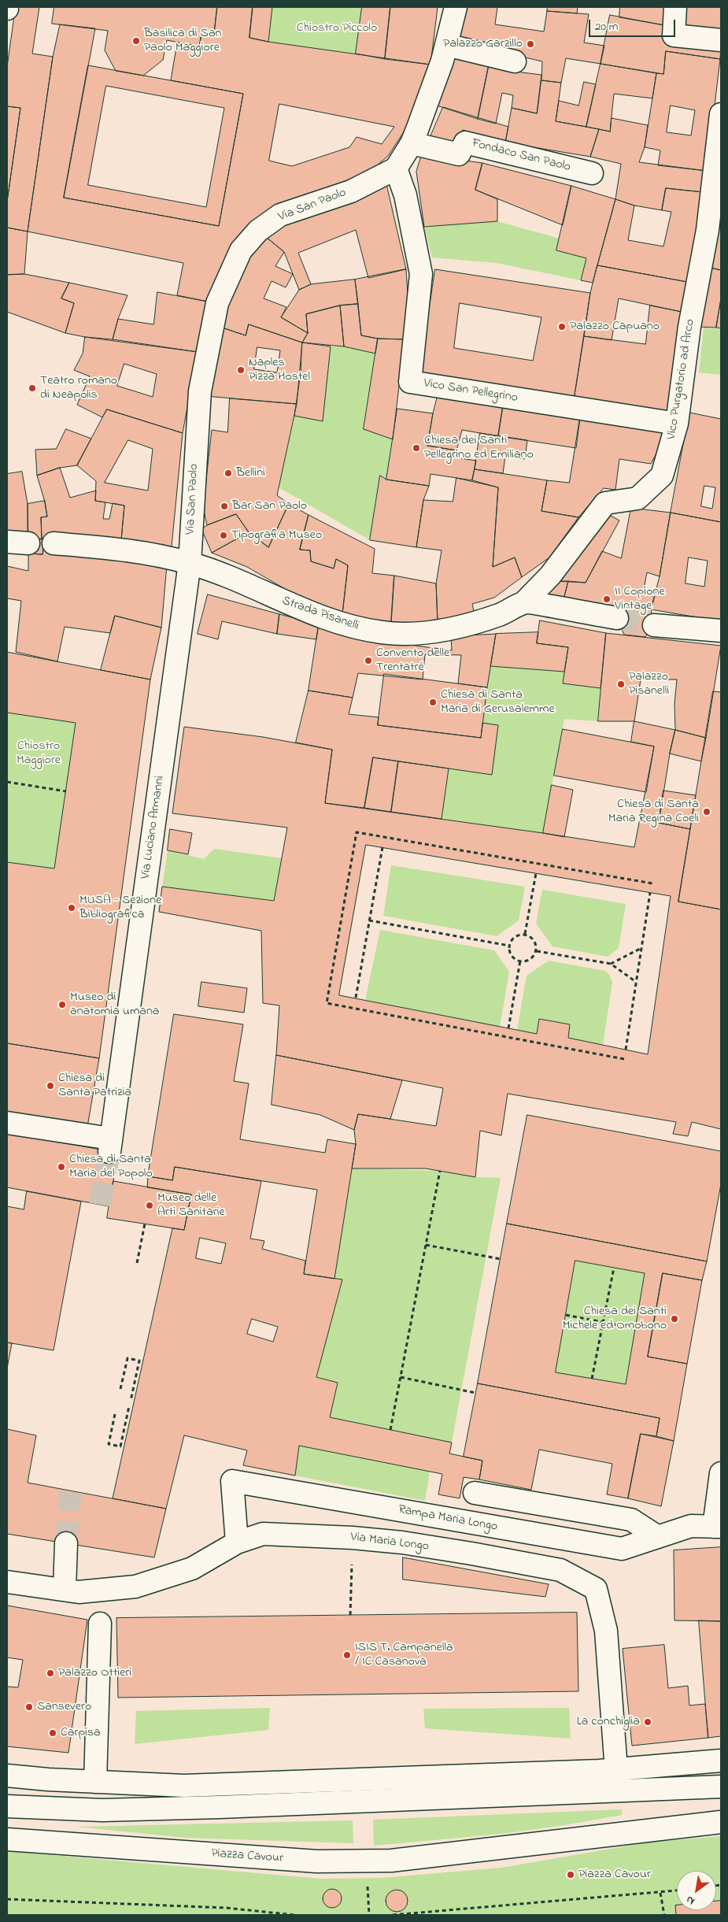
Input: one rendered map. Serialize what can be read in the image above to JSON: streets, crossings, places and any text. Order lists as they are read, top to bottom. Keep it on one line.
{"streets":{"street":["Fondaco San Paolo","Via San Paolo","Vico Purgatorio ad Arco","Vico San Pellegrino","Strada Pisanelli","Via Luciano Armanni","Rampa Maria Longo","Via Maria Longo","Piazza Cavour"]},"crossings":[["Via San Paolo","Vico San Pellegrino"],["Via San Paolo","Strada Pisanelli"],["Via San Paolo","Via Luciano Armanni"],["Vico Purgatorio ad Arco","Vico San Pellegrino"],["Vico Purgatorio ad Arco","Strada Pisanelli"],["Strada Pisanelli","Via Luciano Armanni"],["Rampa Maria Longo","Via Maria Longo"]],"parks":["Chiostro Piccolo","Chiostro Maggiore"],"places":["Basilica di San Paolo Maggiore","Palazzo Garzillo","Palazzo Capuano","Naples Pizza Hostel","Teatro romano di Neapolis","Chiesa dei Santi Pellegrino ed Emiliano","Bellini","Bar San Paolo","Tipografia Museo","II Copione Vintage","Convento delle Trentatré","Palazzo Pisanelli","Chiesa di Santa Maria di Gerusalemme","Chiesa di Santa Maria Regina Coeli","MUSA - Sezione Bibliografica","Museo di anatomia umana","Chiesa di Santa Patrizia","Chiesa di Santa Maria del Popolo","Museo delle Arti Sanitarie","Chiesa dei Santi Michele ed Omobono","ISIS T. Campanella / IC Casanova","Palazzo Ottieri","Sansevero","La conchiglia","Carpisa","Piazza Cavour"],"scale_bar":"20 m","north":"bottom left"}
